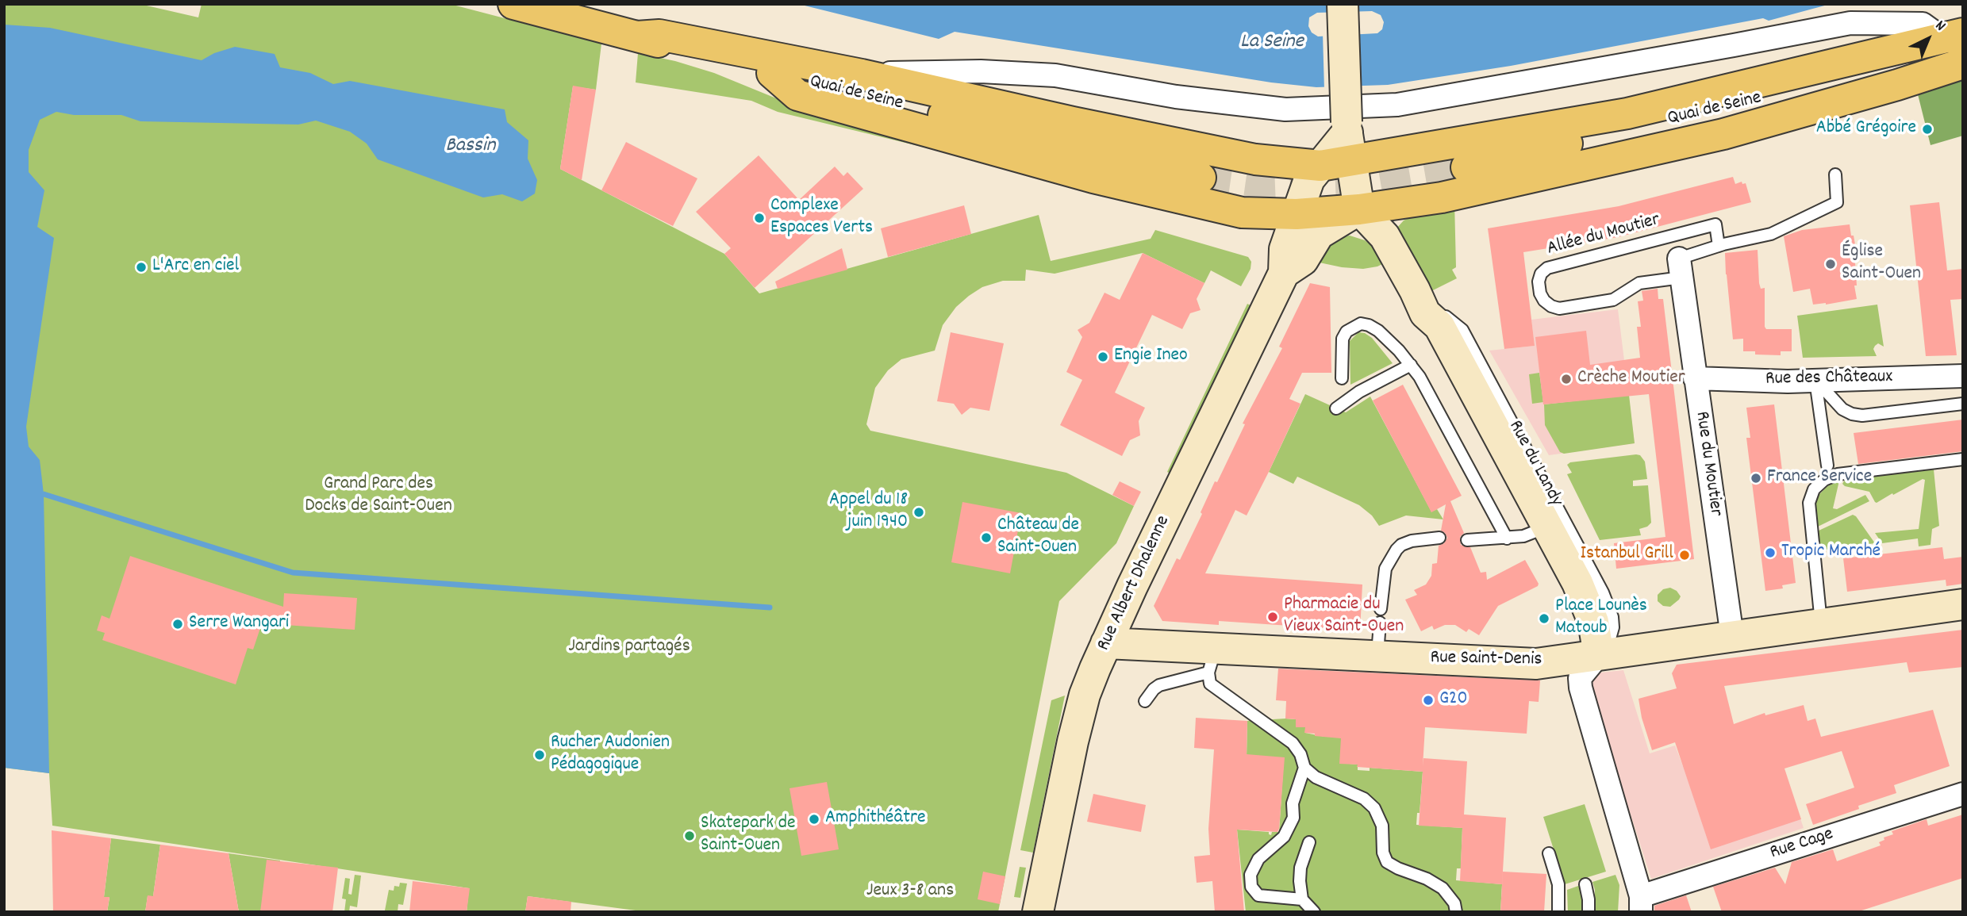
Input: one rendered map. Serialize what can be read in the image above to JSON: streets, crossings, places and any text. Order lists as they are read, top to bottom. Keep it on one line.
{"streets":{"main road":["Quai de Seine","Rue du Landy","Rue Albert Dhalenne","Rue Saint-Denis"],"street":["Rue des Châteaux","Rue du Moutier","Rue Cage"],"lane":["Allée du Moutier"]},"crossings":[["Allée du Moutier","Rue du Moutier"],["Rue des Châteaux","Rue du Moutier"],["Rue du Landy","Rue Albert Dhalenne"],["Rue du Landy","Rue Saint-Denis"],["Rue du Landy","Rue Cage"],["Rue du Moutier","Rue Saint-Denis"],["Rue Albert Dhalenne","Rue Saint-Denis"]],"water":["La Seine","Bassin"],"parks":["Grand Parc des Docks de Saint-Ouen","Jardins partagés","Jeux 3-8 ans"],"places":["Abbé Grégoire","Complexe Espaces Verts","Église Saint-Ouen","L'Arc en ciel","Engie Ineo","Crèche Moutier","France Service","Appel du 18 juin 1940","Château de Saint-Ouen","Tropic Marché","Istanbul Grill","Pharmacie du Vieux Saint-Ouen","Place Lounès Matoub","Serre Wangari","G20","Rucher Audonien Pédagogique","Amphithéâtre","Skatepark de Saint-Ouen"],"north":"top right"}
